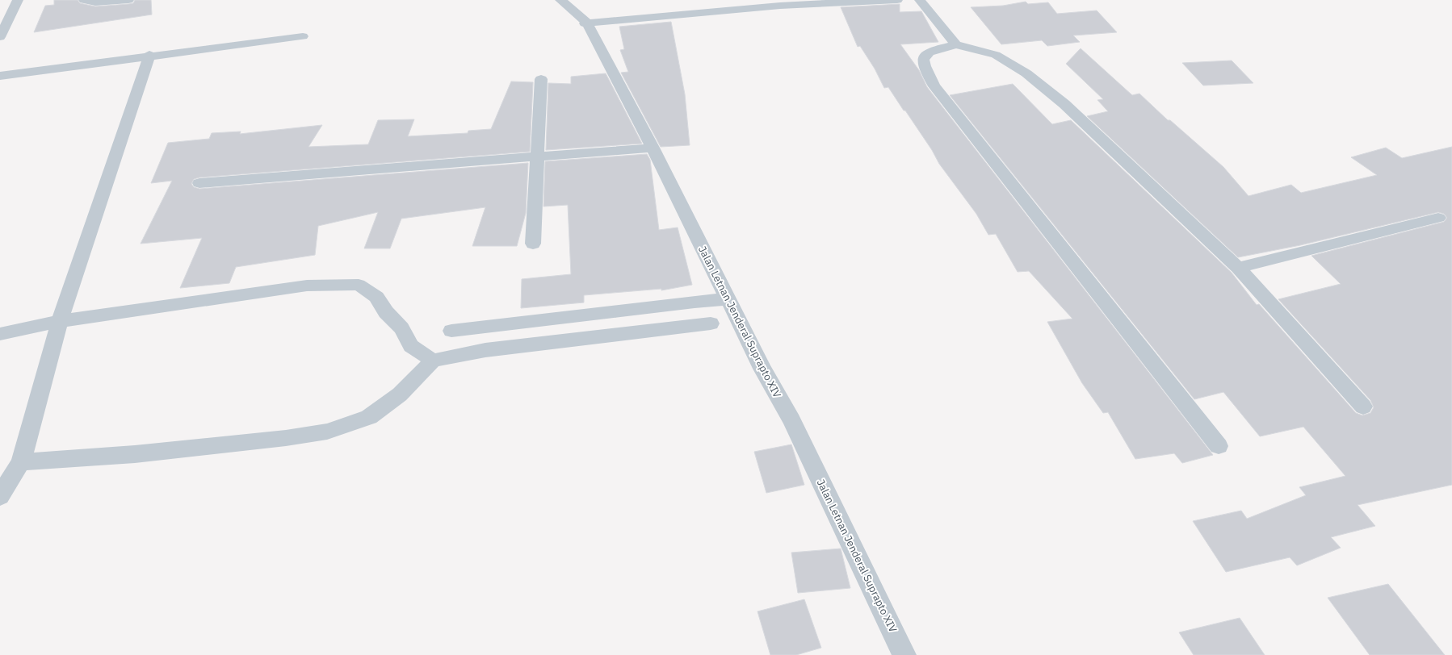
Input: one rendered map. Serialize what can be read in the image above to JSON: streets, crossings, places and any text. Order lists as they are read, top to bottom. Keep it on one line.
{"streets":{"street":["Jalan Letnan Jenderal Suprapto XIV"]}}
